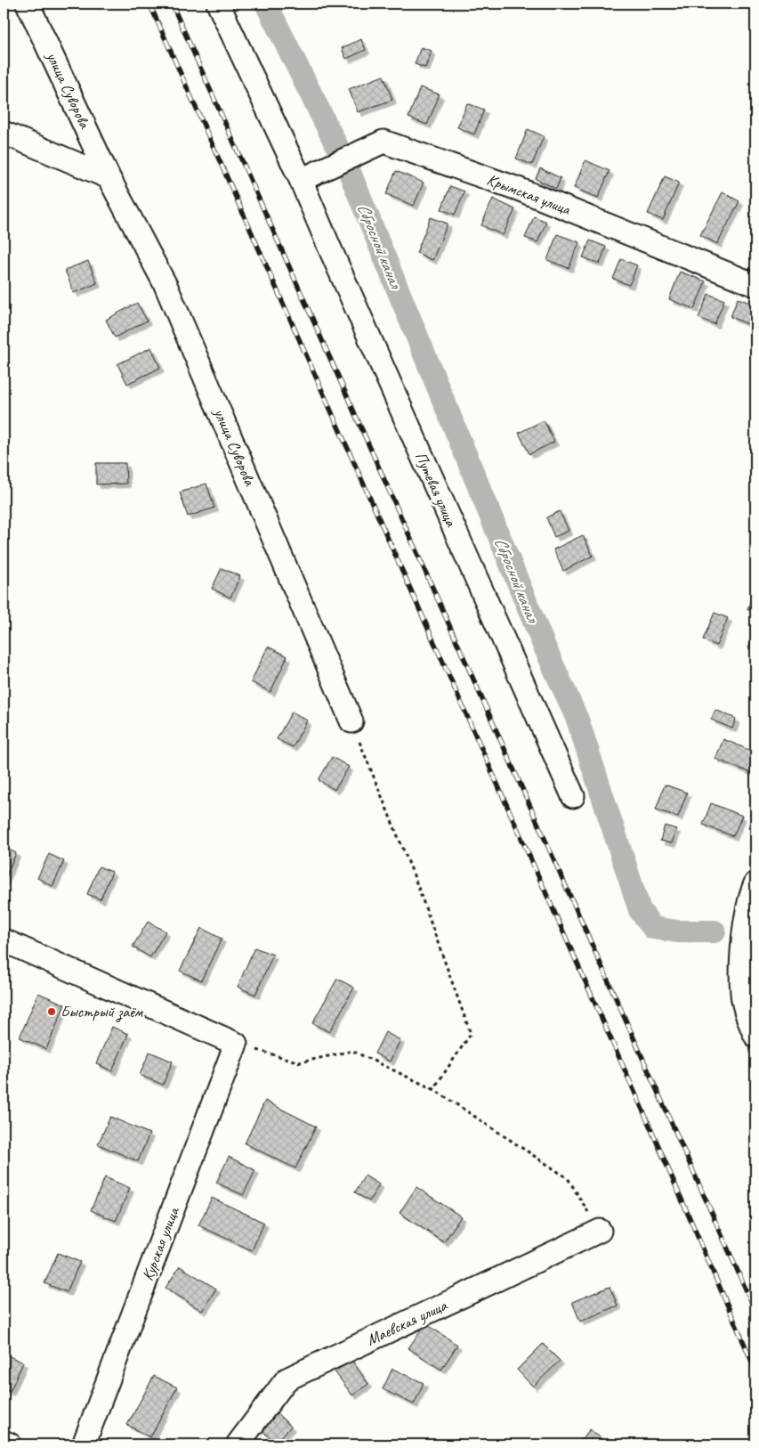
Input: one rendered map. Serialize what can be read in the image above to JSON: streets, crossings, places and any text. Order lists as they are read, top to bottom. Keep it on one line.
{"streets":{"street":["улица Суворова","Крымская улица","Путевая улица","Курская улица","Маевская улица"]},"crossings":[["Крымская улица","Путевая улица"]],"water":["Сбросной канал"],"places":["Быстрый заём"]}
